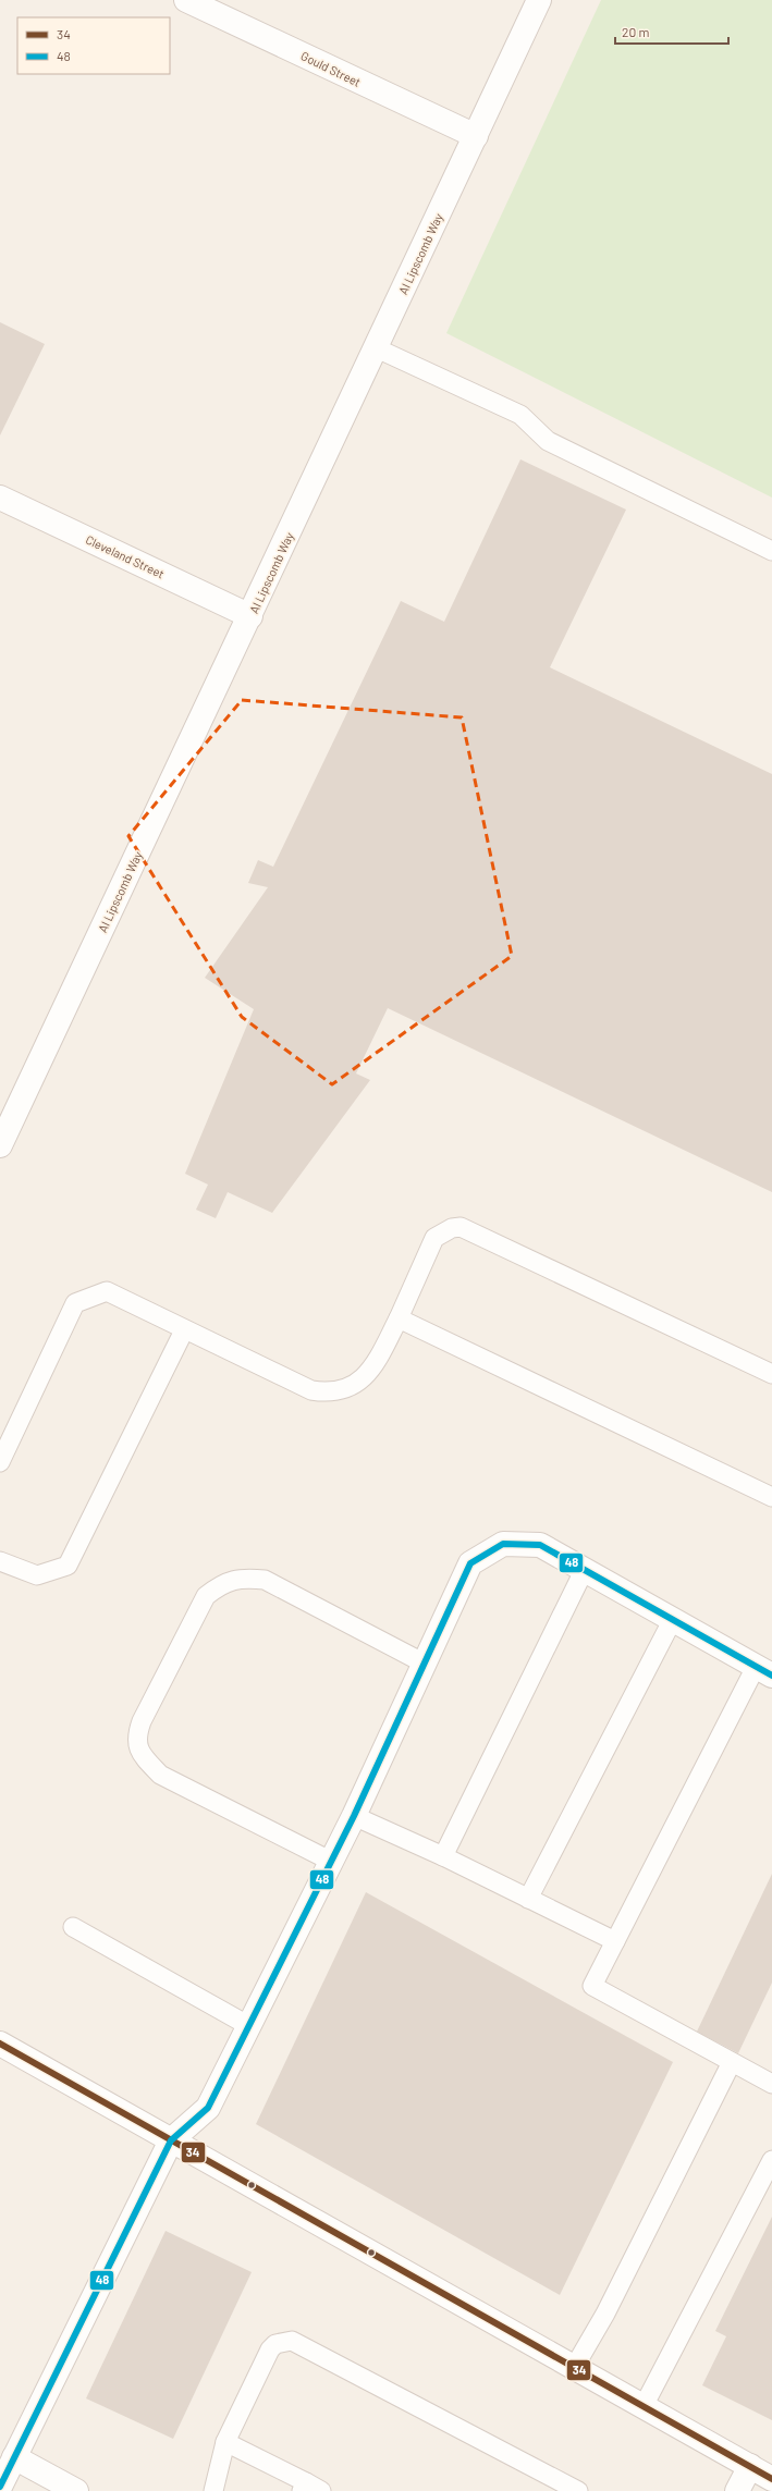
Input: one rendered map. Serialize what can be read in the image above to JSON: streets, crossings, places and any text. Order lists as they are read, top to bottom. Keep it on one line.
{"streets":{"street":["Gould Street","Al Lipscomb Way","Cleveland Street"]},"crossings":[["Gould Street","Al Lipscomb Way"],["Al Lipscomb Way","Cleveland Street"]],"lines":["transit line 48","transit line 34"],"legend":["34","48"],"scale_bar":"20 m"}
